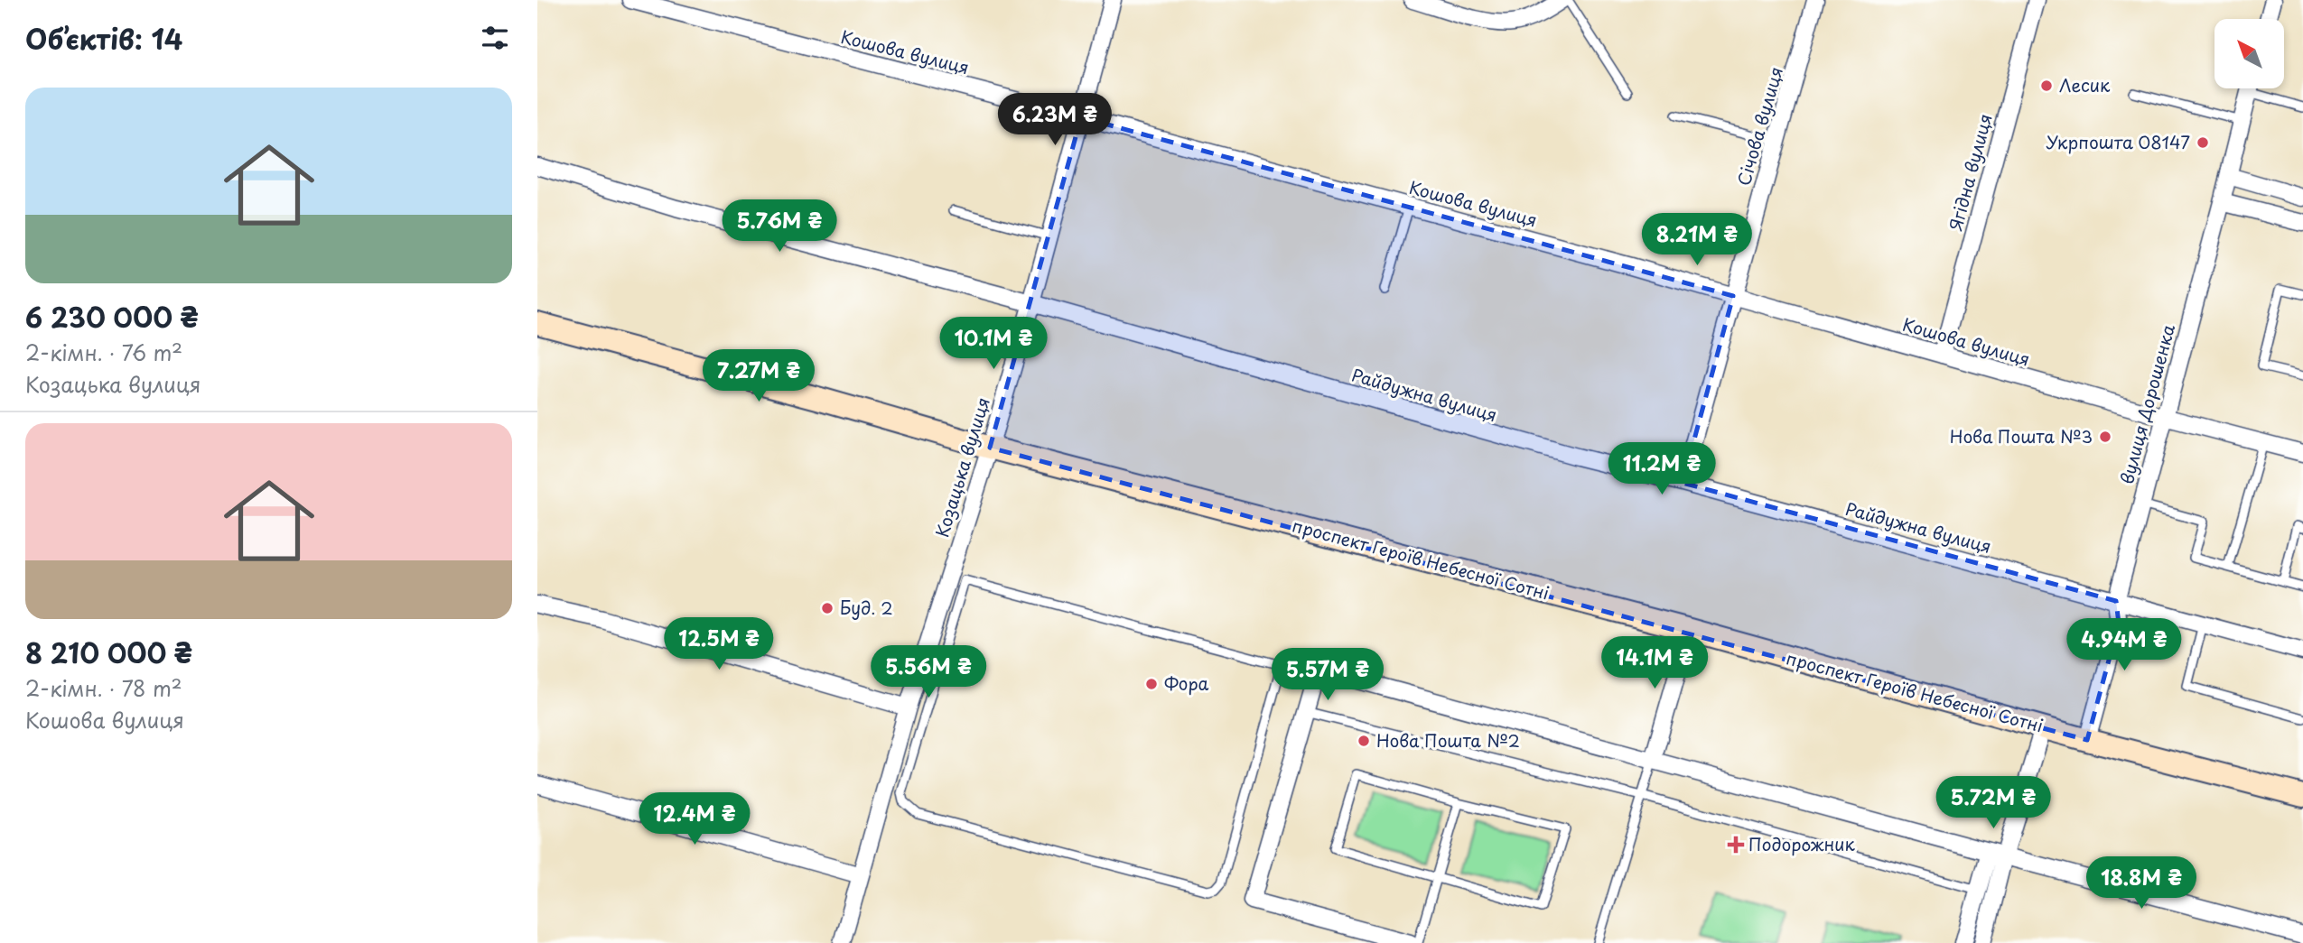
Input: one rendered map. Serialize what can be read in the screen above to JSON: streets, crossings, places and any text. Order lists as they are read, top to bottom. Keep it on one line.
{"streets":{"street":["Кошова вулиця","Січова вулиця","Ягідна вулиця","Райдужна вулиця","вулиця Дорошенка","Козацька вулиця","проспект Героїв Небесної Сотні"]},"crossings":[["Кошова вулиця","Січова вулиця"],["Кошова вулиця","Ягідна вулиця"],["Кошова вулиця","вулиця Дорошенка"],["Кошова вулиця","Козацька вулиця"],["Січова вулиця","Райдужна вулиця"],["Райдужна вулиця","вулиця Дорошенка"],["Райдужна вулиця","Козацька вулиця"],["вулиця Дорошенка","проспект Героїв Небесної Сотні"],["Козацька вулиця","проспект Героїв Небесної Сотні"]],"places":{"other":["Лесик","Укрпошта 08147","Нова Пошта №3","Буд. 2","Фора","Нова Пошта №2"],"health":["Подорожник"]},"north":"top left","page":{"heading":"Об’єктів: 14","list":[{"name":"6 230 000 ₴","note":"2-кімн. · 76 m² · Козацька вулиця"},{"name":"8 210 000 ₴","note":"2-кімн. · 78 m² · Кошова вулиця"}],"price":["6.23M ₴","5.76M ₴","8.21M ₴","10.1M ₴","7.27M ₴","11.2M ₴","12.5M ₴","4.94M ₴","14.1M ₴","5.56M ₴","5.57M ₴","5.72M ₴","12.4M ₴","18.8M ₴"]}}
